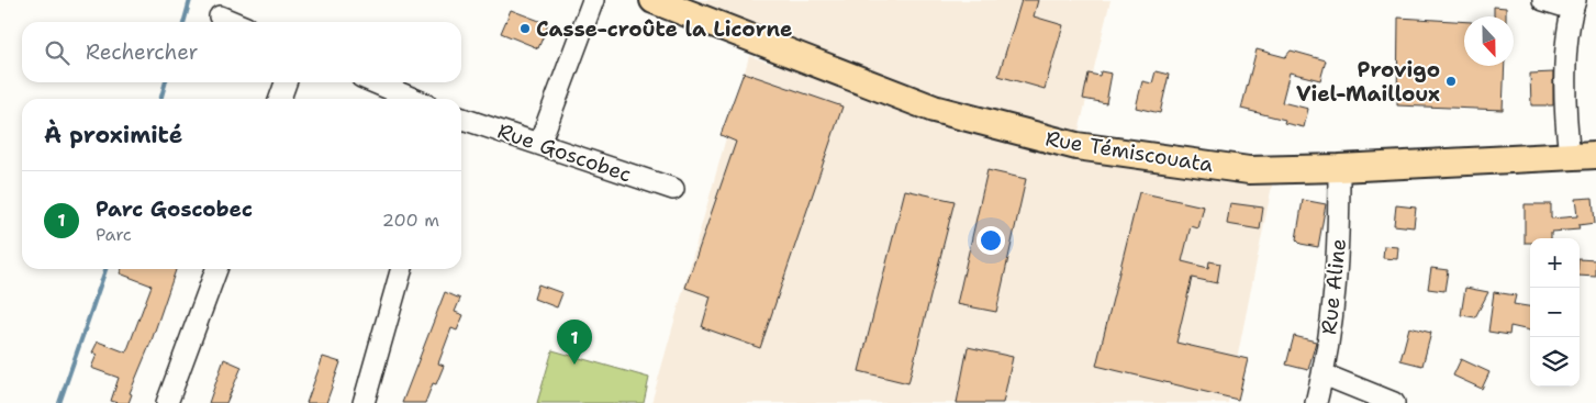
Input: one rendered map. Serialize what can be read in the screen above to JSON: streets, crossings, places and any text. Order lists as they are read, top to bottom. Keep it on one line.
{"streets":{"main road":["Rue Témiscouata"],"street":["Rue Goscobec","Rue Aline"]},"crossings":[["Rue Témiscouata","Rue Aline"]],"places":["Casse-croûte la Licorne","Provigo Viel-Mailloux"],"north":"bottom","page":{"search":"Rechercher","heading":"À proximité","list":[{"mark":"1","name":"Parc Goscobec","note":"Parc","value":"200 m"}],"map_buttons":["+","−"],"pins":"1"}}
